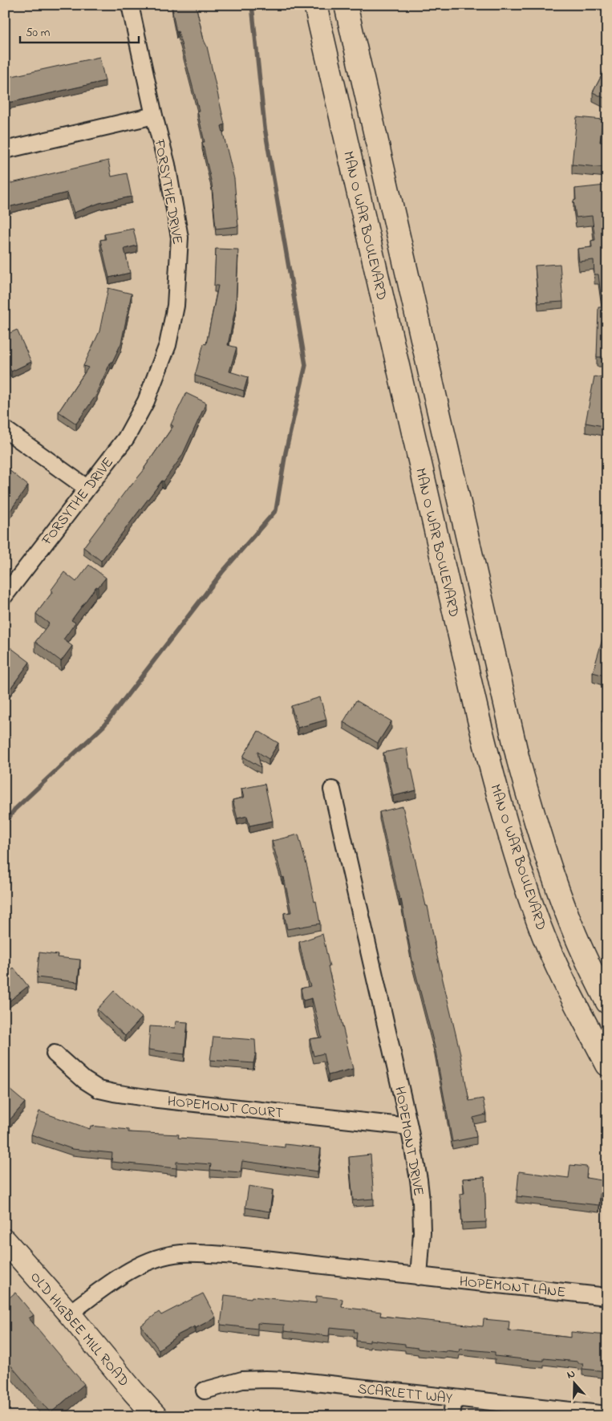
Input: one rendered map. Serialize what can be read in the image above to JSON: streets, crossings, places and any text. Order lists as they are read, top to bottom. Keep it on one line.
{"streets":{"main road":["MAN O WAR BOULEVARD","OLD HIGBEE MILL ROAD"],"street":["FORSYTHE DRIVE","HOPEMONT COURT","HOPEMONT DRIVE","HOPEMONT LANE","SCARLETT WAY"]},"crossings":[["HOPEMONT COURT","HOPEMONT DRIVE"],["HOPEMONT DRIVE","HOPEMONT LANE"]],"scale_bar":"50 m","north":"top"}
